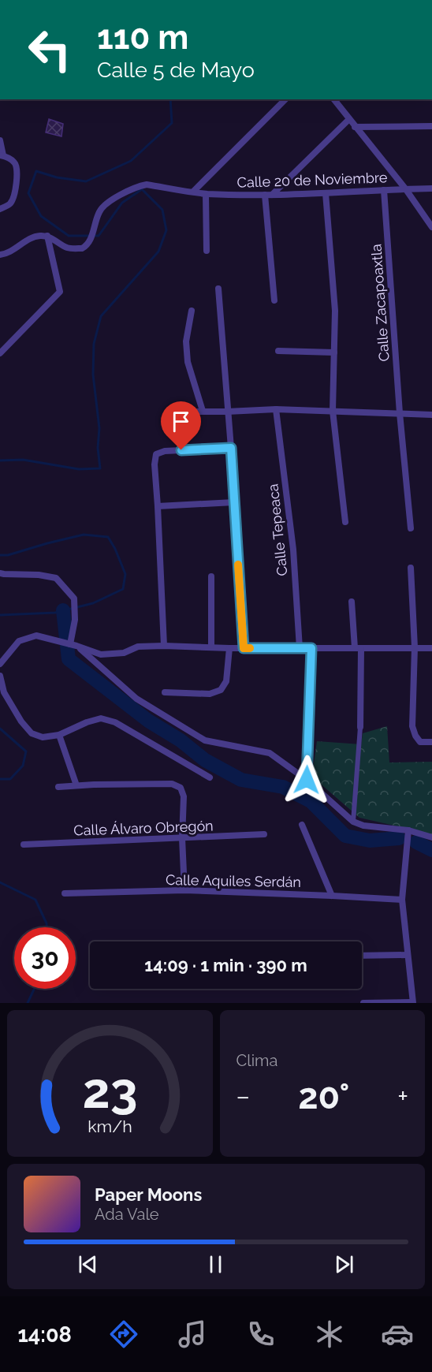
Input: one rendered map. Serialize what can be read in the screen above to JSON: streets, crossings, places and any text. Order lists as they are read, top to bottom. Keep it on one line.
{"streets":{"street":["Calle 20 de Noviembre","Calle Zacapoaxtla","Calle Tepeaca","Calle Álvaro Obregón","Calle Aquiles Serdán"]},"crossings":[["Calle 20 de Noviembre","Calle Zacapoaxtla"]],"page":{"turn":["110 m","Calle 5 de Mayo"],"limit":"30","trip":"14:09 · 1 min · 390 m","tile":"Clima","heat":["−","20°","+"],"song":["Paper Moons","Ada Vale"],"tabs":"14:08","gauge":["23","km/h"]}}
